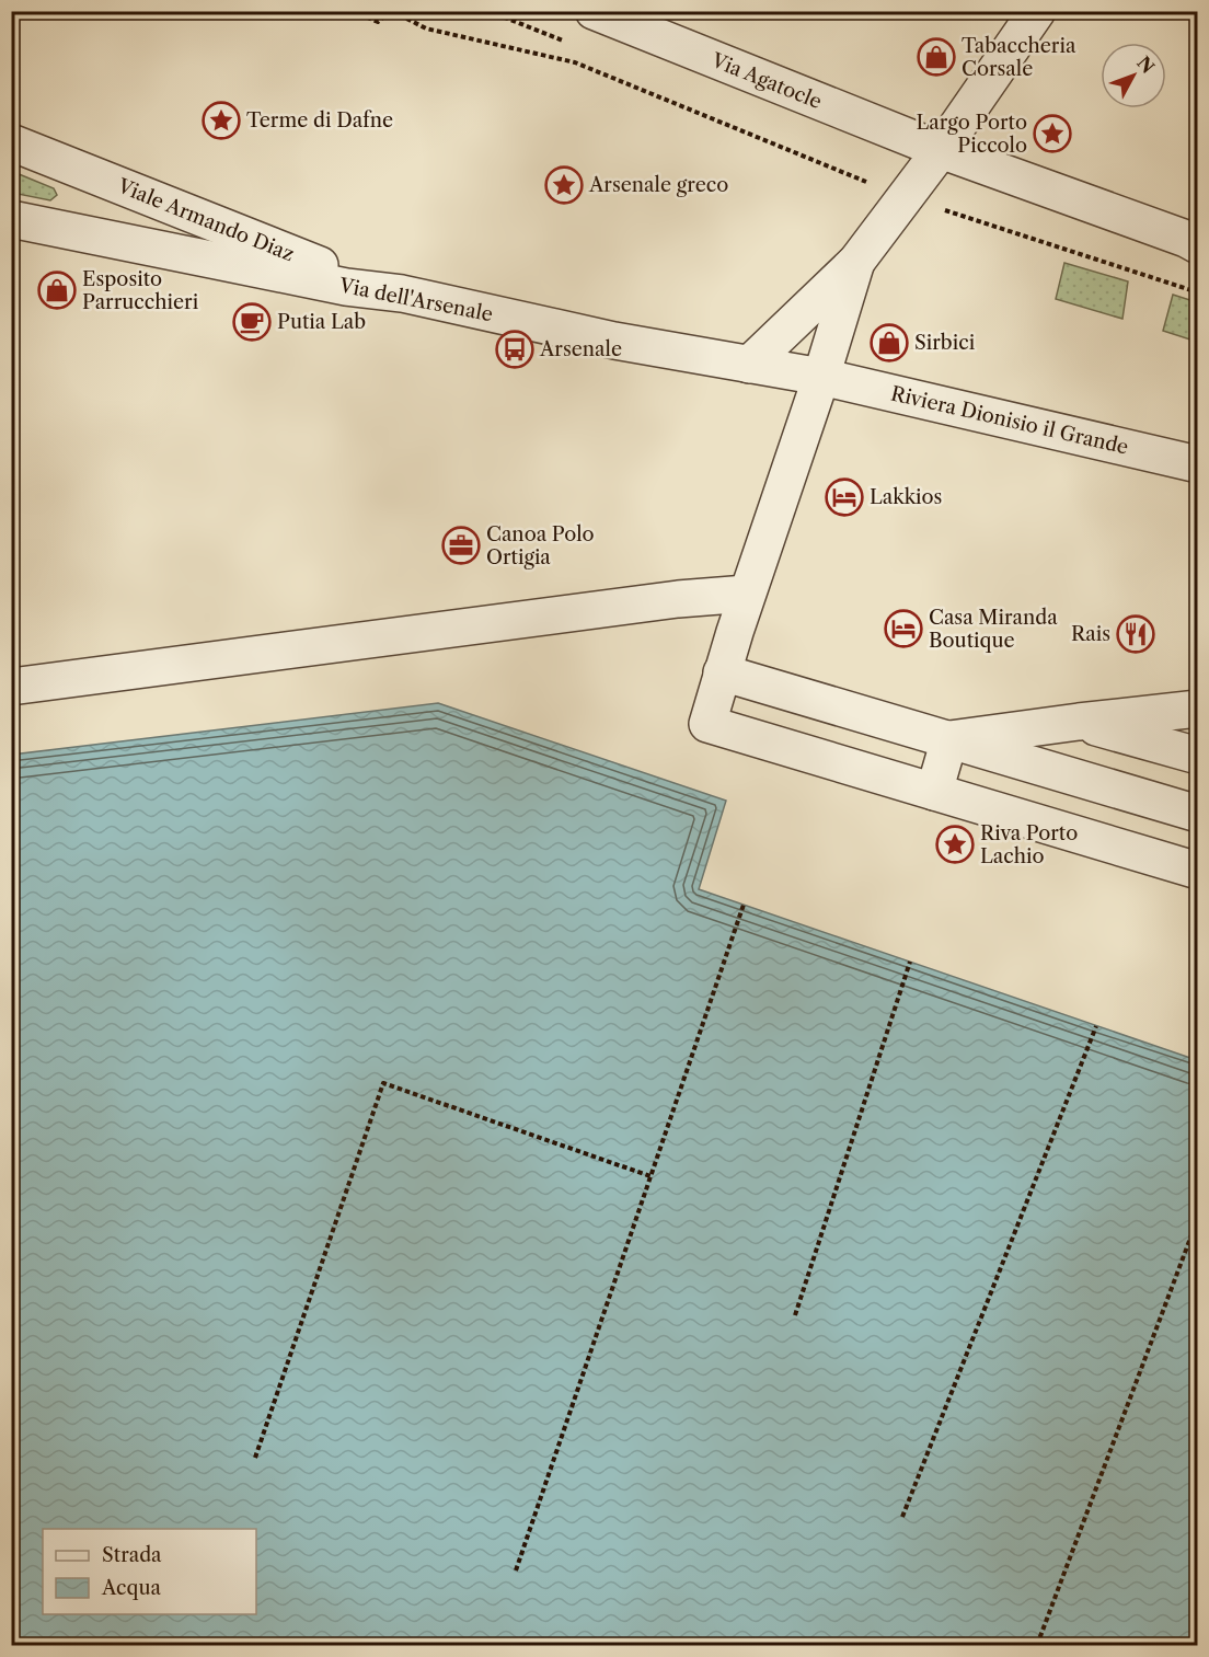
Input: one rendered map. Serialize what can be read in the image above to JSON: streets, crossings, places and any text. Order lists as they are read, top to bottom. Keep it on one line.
{"streets":{"street":["Via Agatocle","Viale Armando Diaz","Via dell'Arsenale","Riviera Dionisio il Grande"]},"crossings":[["Viale Armando Diaz","Via dell'Arsenale"],["Via dell'Arsenale","Riviera Dionisio il Grande"]],"places":{"shop":["Tabaccheria Corsale","Esposito Parrucchieri","Sirbici"],"place":["Terme di Dafne","Largo Porto Piccolo","Arsenale greco","Riva Porto Lachio"],"cafe":["Putia Lab"],"bus stop":["Arsenale"],"hotel":["Lakkios","Casa Miranda Boutique"],"office":["Canoa Polo Ortigia"],"restaurant":["Rais"]},"legend":["Strada","Acqua"],"north":"top right"}
